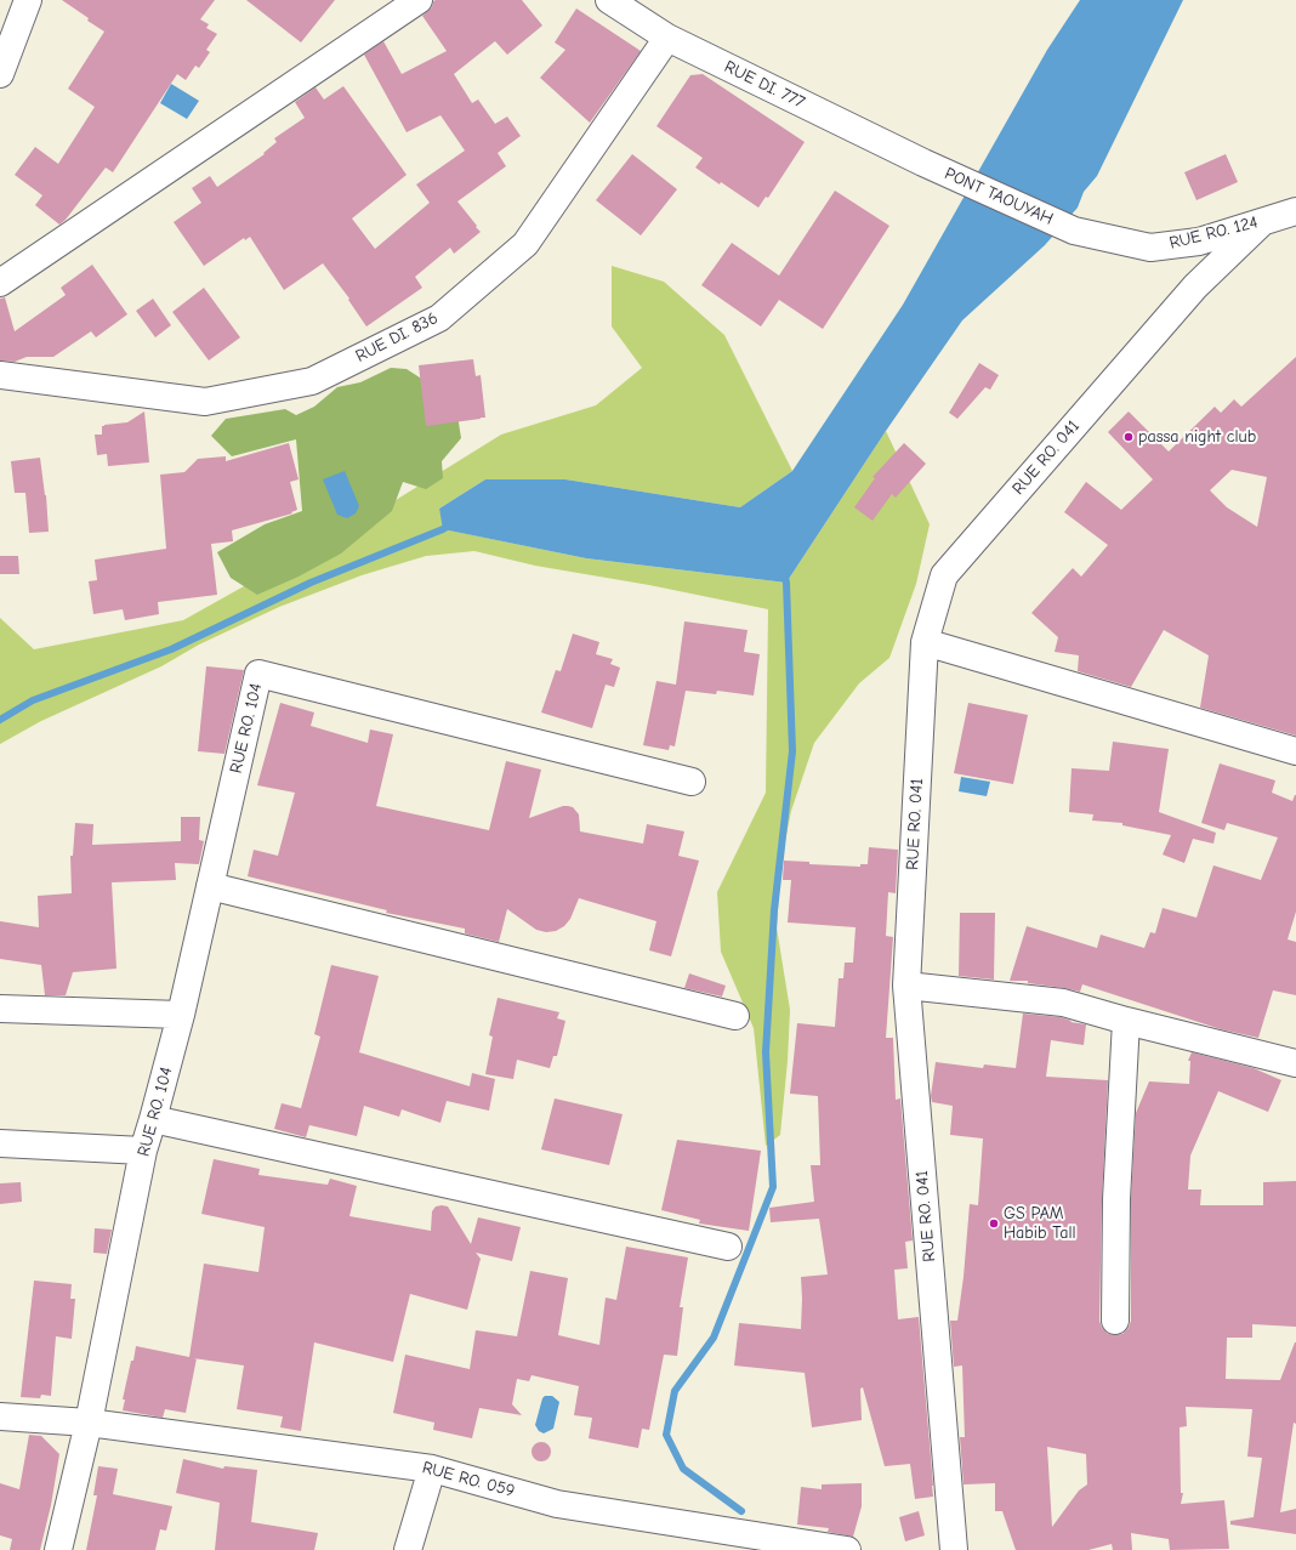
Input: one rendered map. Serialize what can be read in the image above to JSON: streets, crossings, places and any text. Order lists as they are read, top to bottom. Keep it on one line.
{"streets":{"street":["RUE DI. 777","PONT TAOUYAH","RUE RO. 124","RUE DI. 836","RUE RO. 041","RUE RO. 104","RUE RO. 059"]},"crossings":[["RUE DI. 777","PONT TAOUYAH"],["RUE DI. 777","RUE DI. 836"],["PONT TAOUYAH","RUE RO. 124"],["RUE RO. 124","RUE RO. 041"],["RUE RO. 104","RUE RO. 059"]],"places":["passa night club","GS PAM Habib Tall"]}
